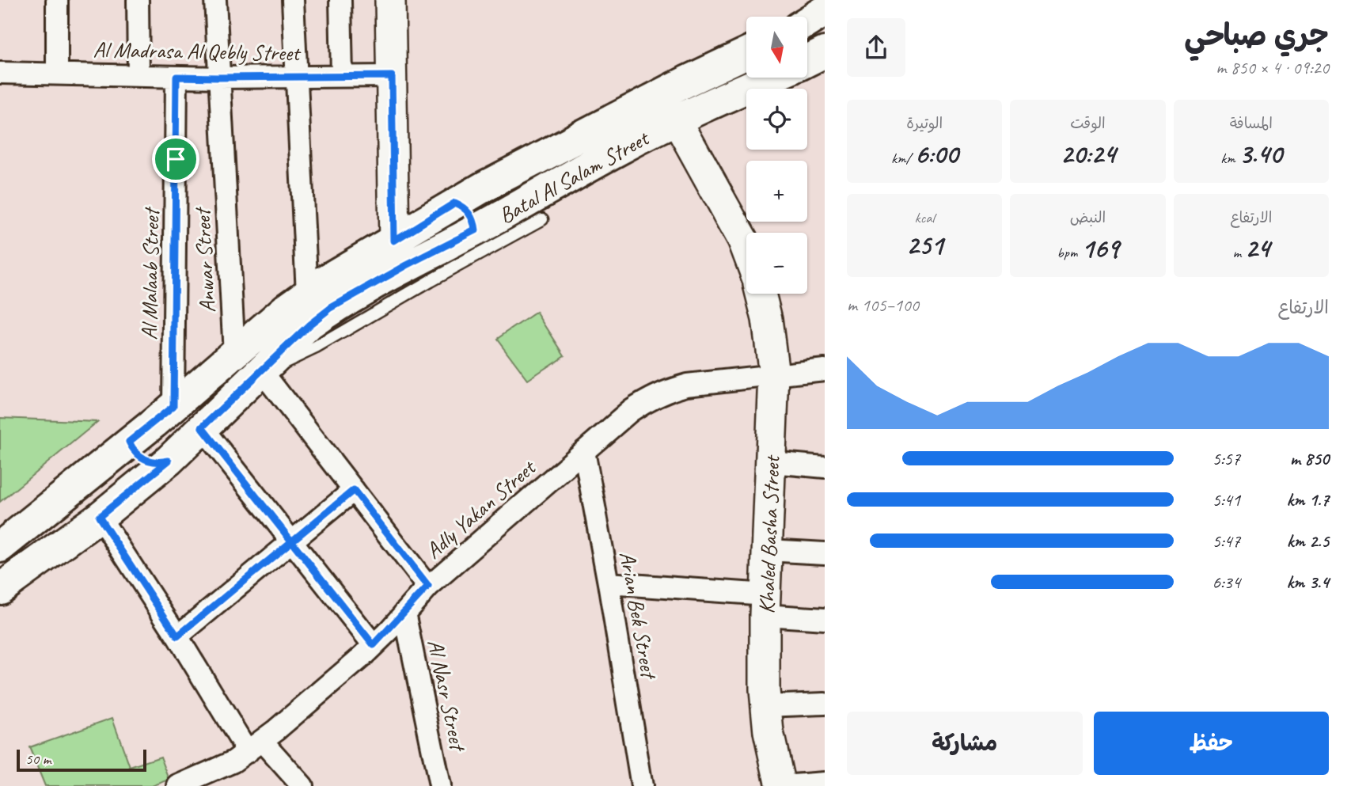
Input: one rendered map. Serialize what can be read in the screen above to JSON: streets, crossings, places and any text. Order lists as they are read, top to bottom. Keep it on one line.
{"streets":{"main road":["Batal Al Salam Street"],"street":["Al Madrasa Al Qebly Street","Anwar Street","Al Malaab Street","Adly Yakan Street","Khaled Basha Street","Arian Bek Street","Al Nasr Street"]},"crossings":[["Al Madrasa Al Qebly Street","Anwar Street"],["Al Madrasa Al Qebly Street","Al Malaab Street"],["Batal Al Salam Street","Anwar Street"],["Batal Al Salam Street","Al Malaab Street"],["Adly Yakan Street","Khaled Basha Street"],["Adly Yakan Street","Arian Bek Street"],["Adly Yakan Street","Al Nasr Street"]],"scale_bar":"50 m","north":"bottom","page":{"heading":["جري صباحي","09:20 · 4 × 850 m"],"map_buttons":["+","−"],"stats":[["المسافة","3.40 km"],["الوقت","20:24"],["الوتيرة","6:00 /km"],["الارتفاع","24 m"],["النبض","169 bpm"],["kcal","251"]],"chart":["الارتفاع","100–105 m"],"list":[{"name":"850 m","note":"5:57"},{"name":"1.7 km","note":"5:41"},{"name":"2.5 km","note":"5:47"},{"name":"3.4 km","note":"6:34"}],"buttons":["حفظ","مشاركة"],"scale":"50 m"}}
